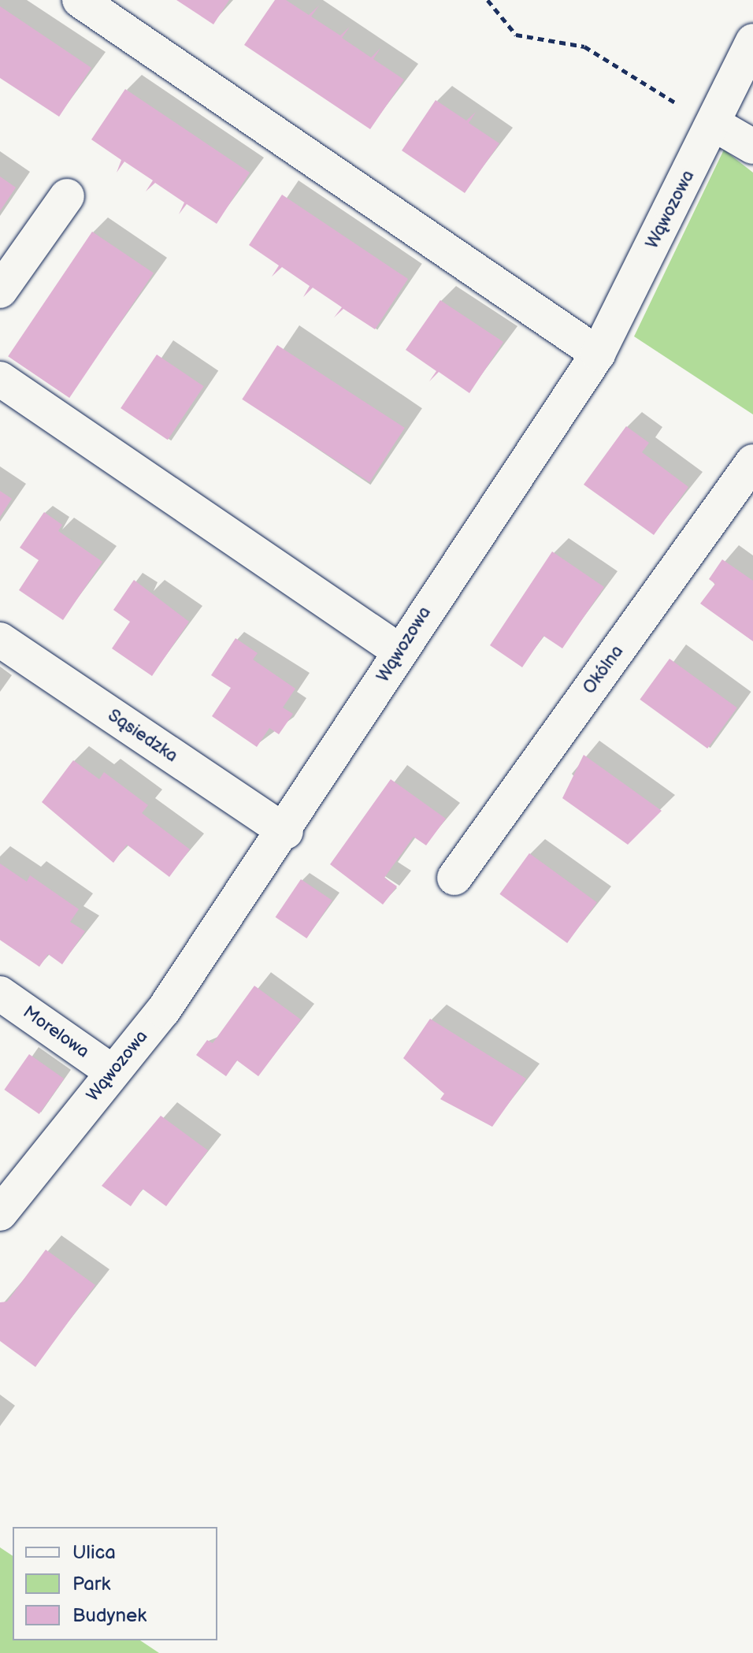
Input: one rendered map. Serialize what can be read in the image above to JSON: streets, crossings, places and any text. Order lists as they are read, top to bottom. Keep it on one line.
{"streets":{"street":["Wąwozowa","Okólna","Sąsiedzka","Morelowa"]},"crossings":[["Wąwozowa","Sąsiedzka"],["Wąwozowa","Morelowa"]],"legend":["Ulica","Park","Budynek"]}
